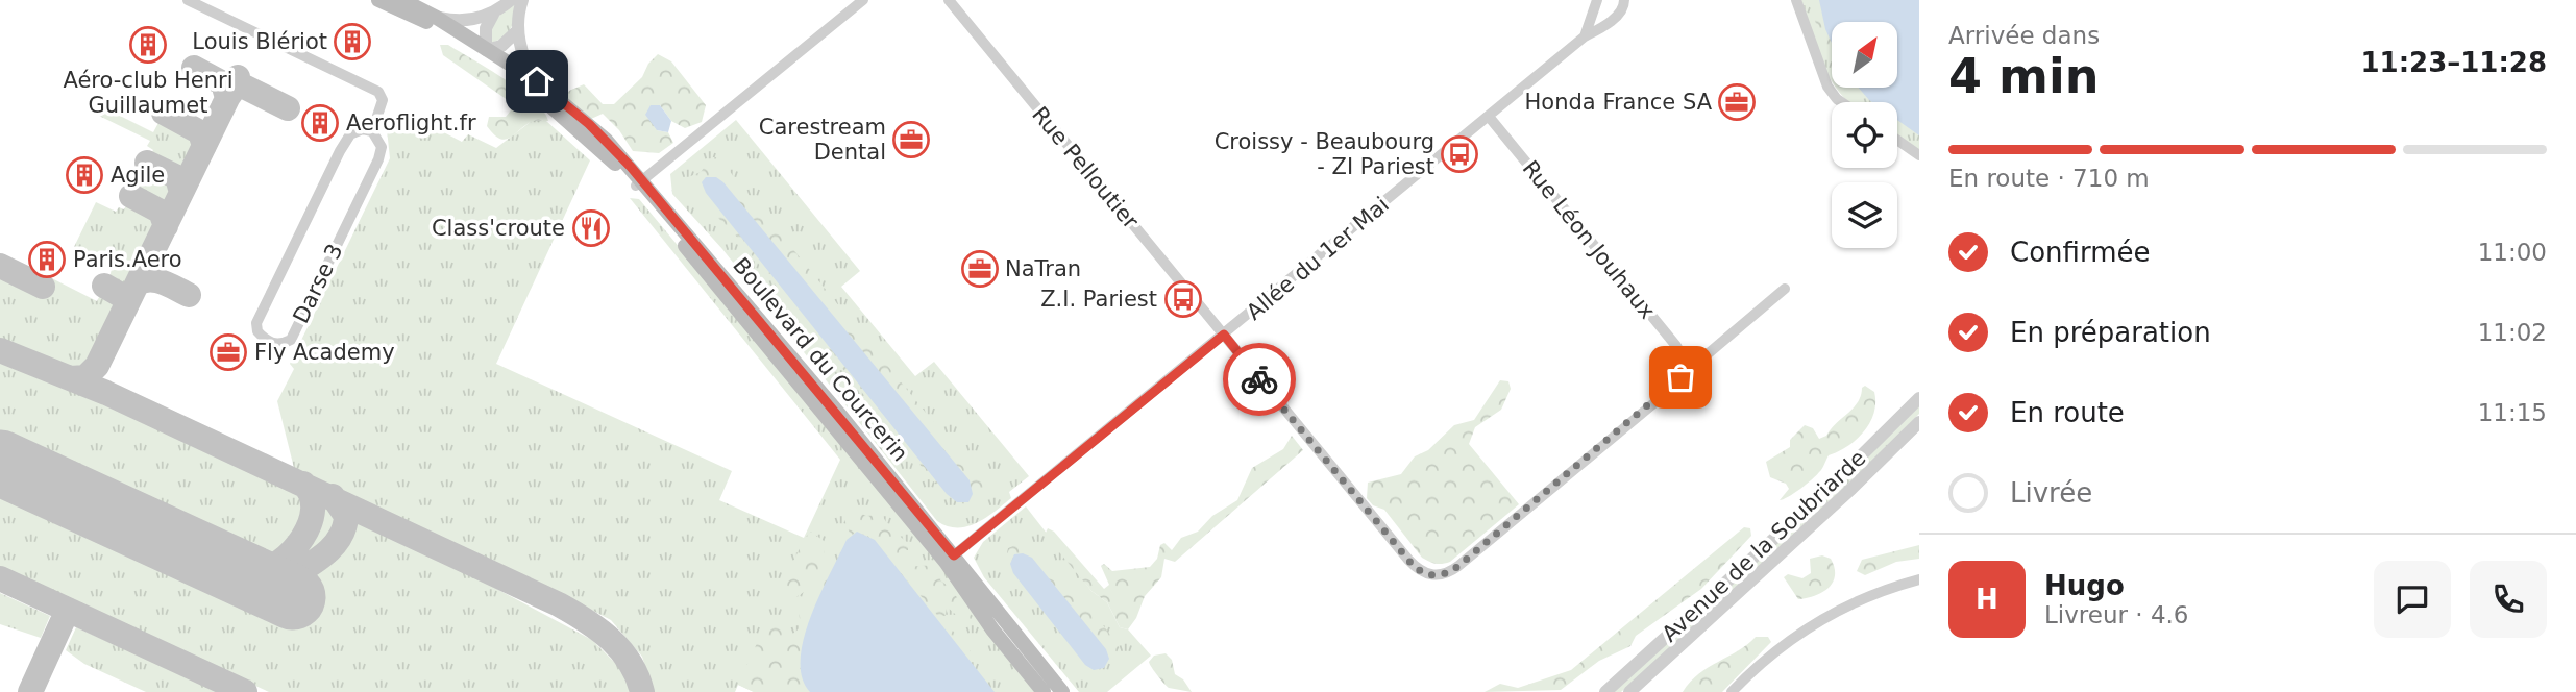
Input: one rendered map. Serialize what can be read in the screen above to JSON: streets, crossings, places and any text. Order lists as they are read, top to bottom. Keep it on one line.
{"streets":{"main road":["Boulevard du Courcerin"],"street":["Rue Pelloutier","Rue Léon Jouhaux","Allée du 1er Mai","Darse 3","Avenue de la Soubriarde"]},"crossings":[["Rue Pelloutier","Allée du 1er Mai"],["Rue Léon Jouhaux","Allée du 1er Mai"],["Allée du 1er Mai","Boulevard du Courcerin"]],"places":{"building":["Louis Blériot","Aéro-club Henri Guillaumet","Aeroflight.fr","Agile","Paris.Aero"],"office":["Honda France SA","Carestream Dental","NaTran","Fly Academy"],"bus stop":["Croissy - Beaubourg - ZI Pariest","Z.I. Pariest"],"restaurant":["Class'croute"]},"north":"top right","page":{"heading":["4 min","Arrivée dans","11:23–11:28"],"panel":["Hugo","Livreur · 4.6"],"bar":"En route · 710 m","list":[["Confirmée","11:00"],["En préparation","11:02"],["En route","11:15"],"Livrée"],"round":"H"}}
